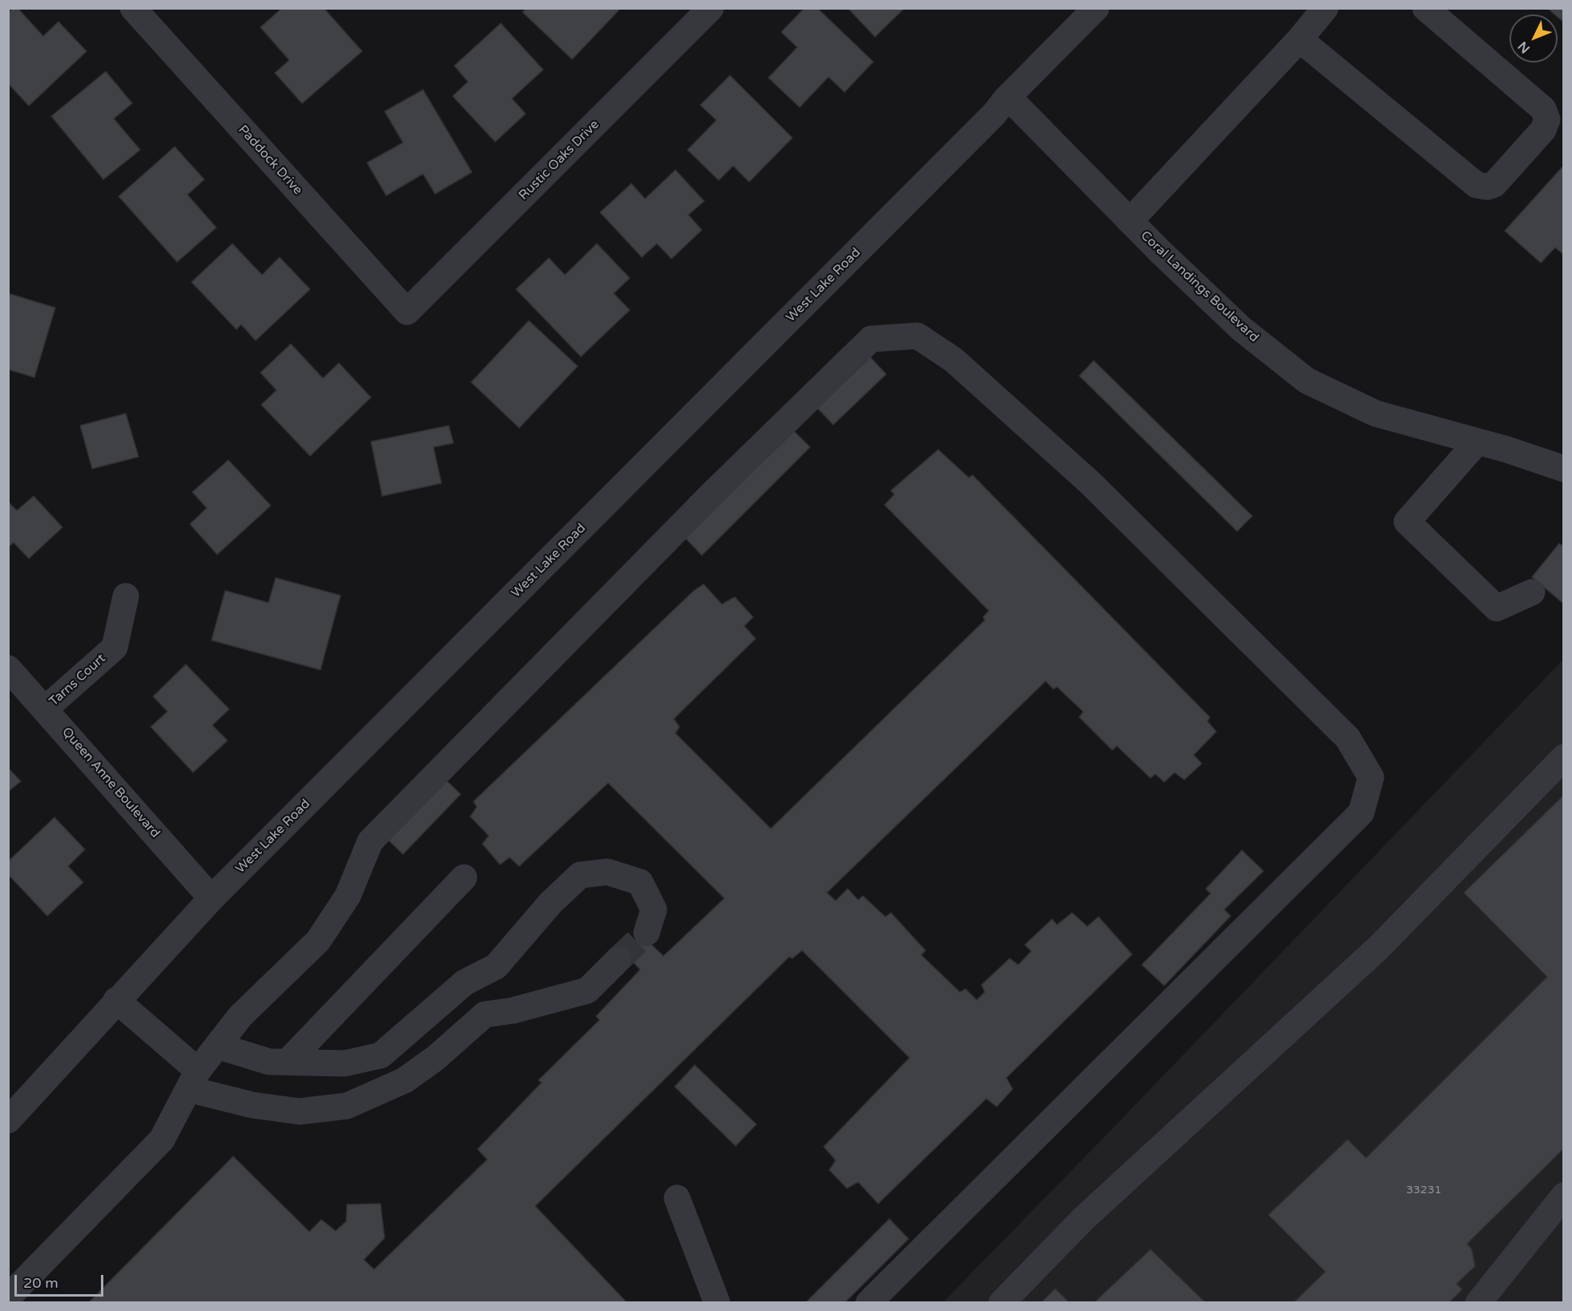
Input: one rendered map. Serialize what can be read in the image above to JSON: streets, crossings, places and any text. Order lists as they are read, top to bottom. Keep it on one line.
{"streets":{"street":["Paddock Drive","Rustic Oaks Drive","West Lake Road","Coral Landings Boulevard","Tarns Court","Queen Anne Boulevard"]},"crossings":[["Paddock Drive","Rustic Oaks Drive"],["West Lake Road","Coral Landings Boulevard"],["West Lake Road","Queen Anne Boulevard"],["Tarns Court","Queen Anne Boulevard"]],"house_numbers":["33231"],"scale_bar":"20 m","north":"bottom left"}
